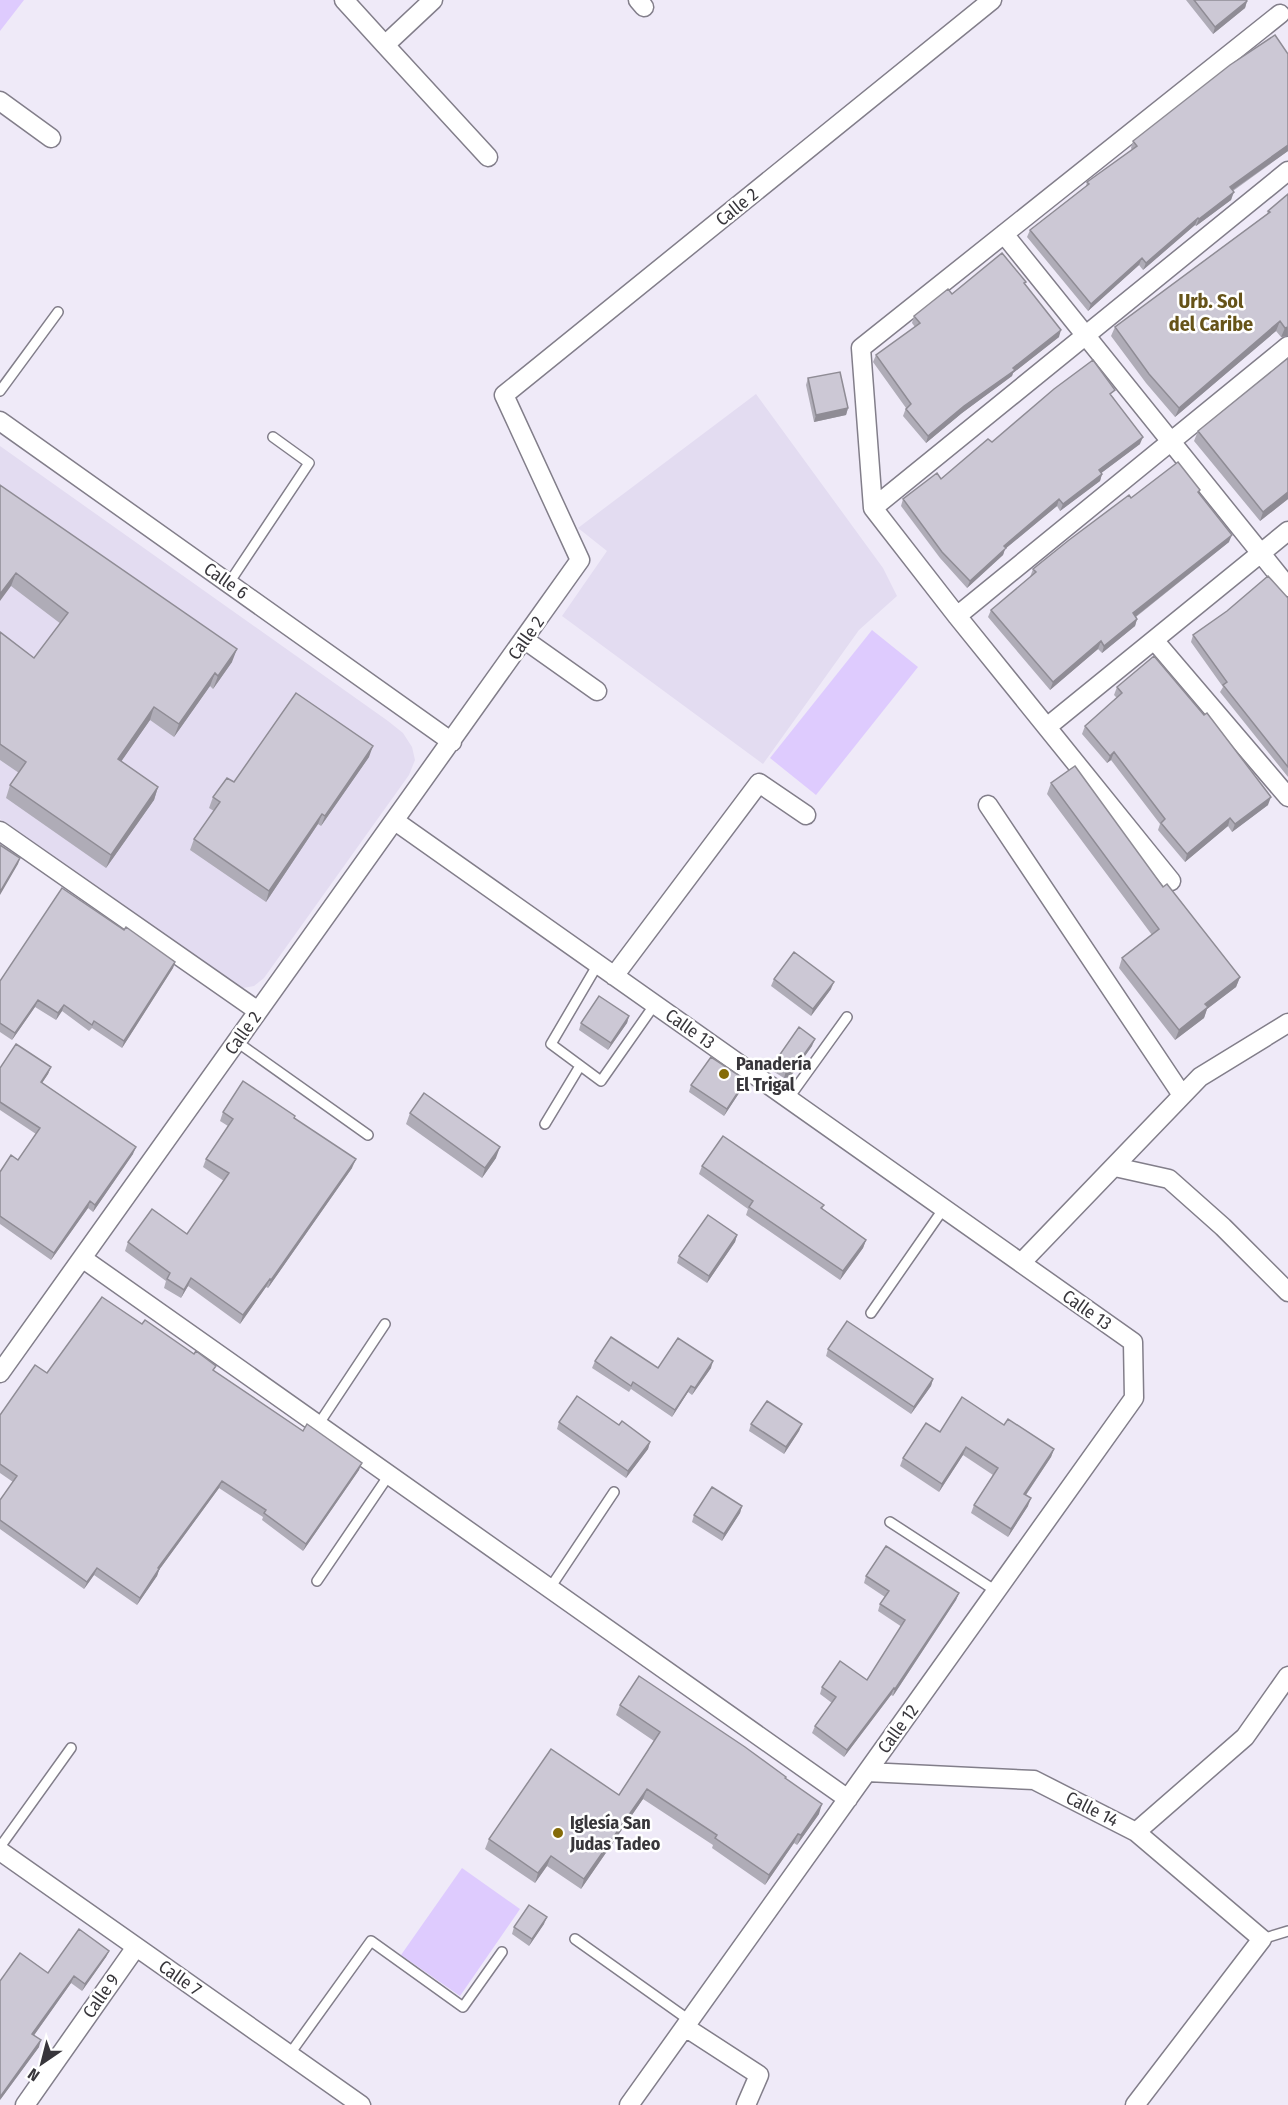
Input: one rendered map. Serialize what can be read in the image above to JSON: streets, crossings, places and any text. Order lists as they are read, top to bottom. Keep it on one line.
{"streets":{"street":["Calle 2","Calle 6","Calle 13","Calle 12","Calle 14","Calle 7","Calle 9"]},"crossings":[["Calle 2","Calle 6"],["Calle 2","Calle 13"],["Calle 13","Calle 12"],["Calle 12","Calle 14"],["Calle 7","Calle 9"]],"districts":["Urb. Sol del Caribe"],"places":["Panadería El Trigal","Iglesía San Judas Tadeo"],"north":"bottom left"}
